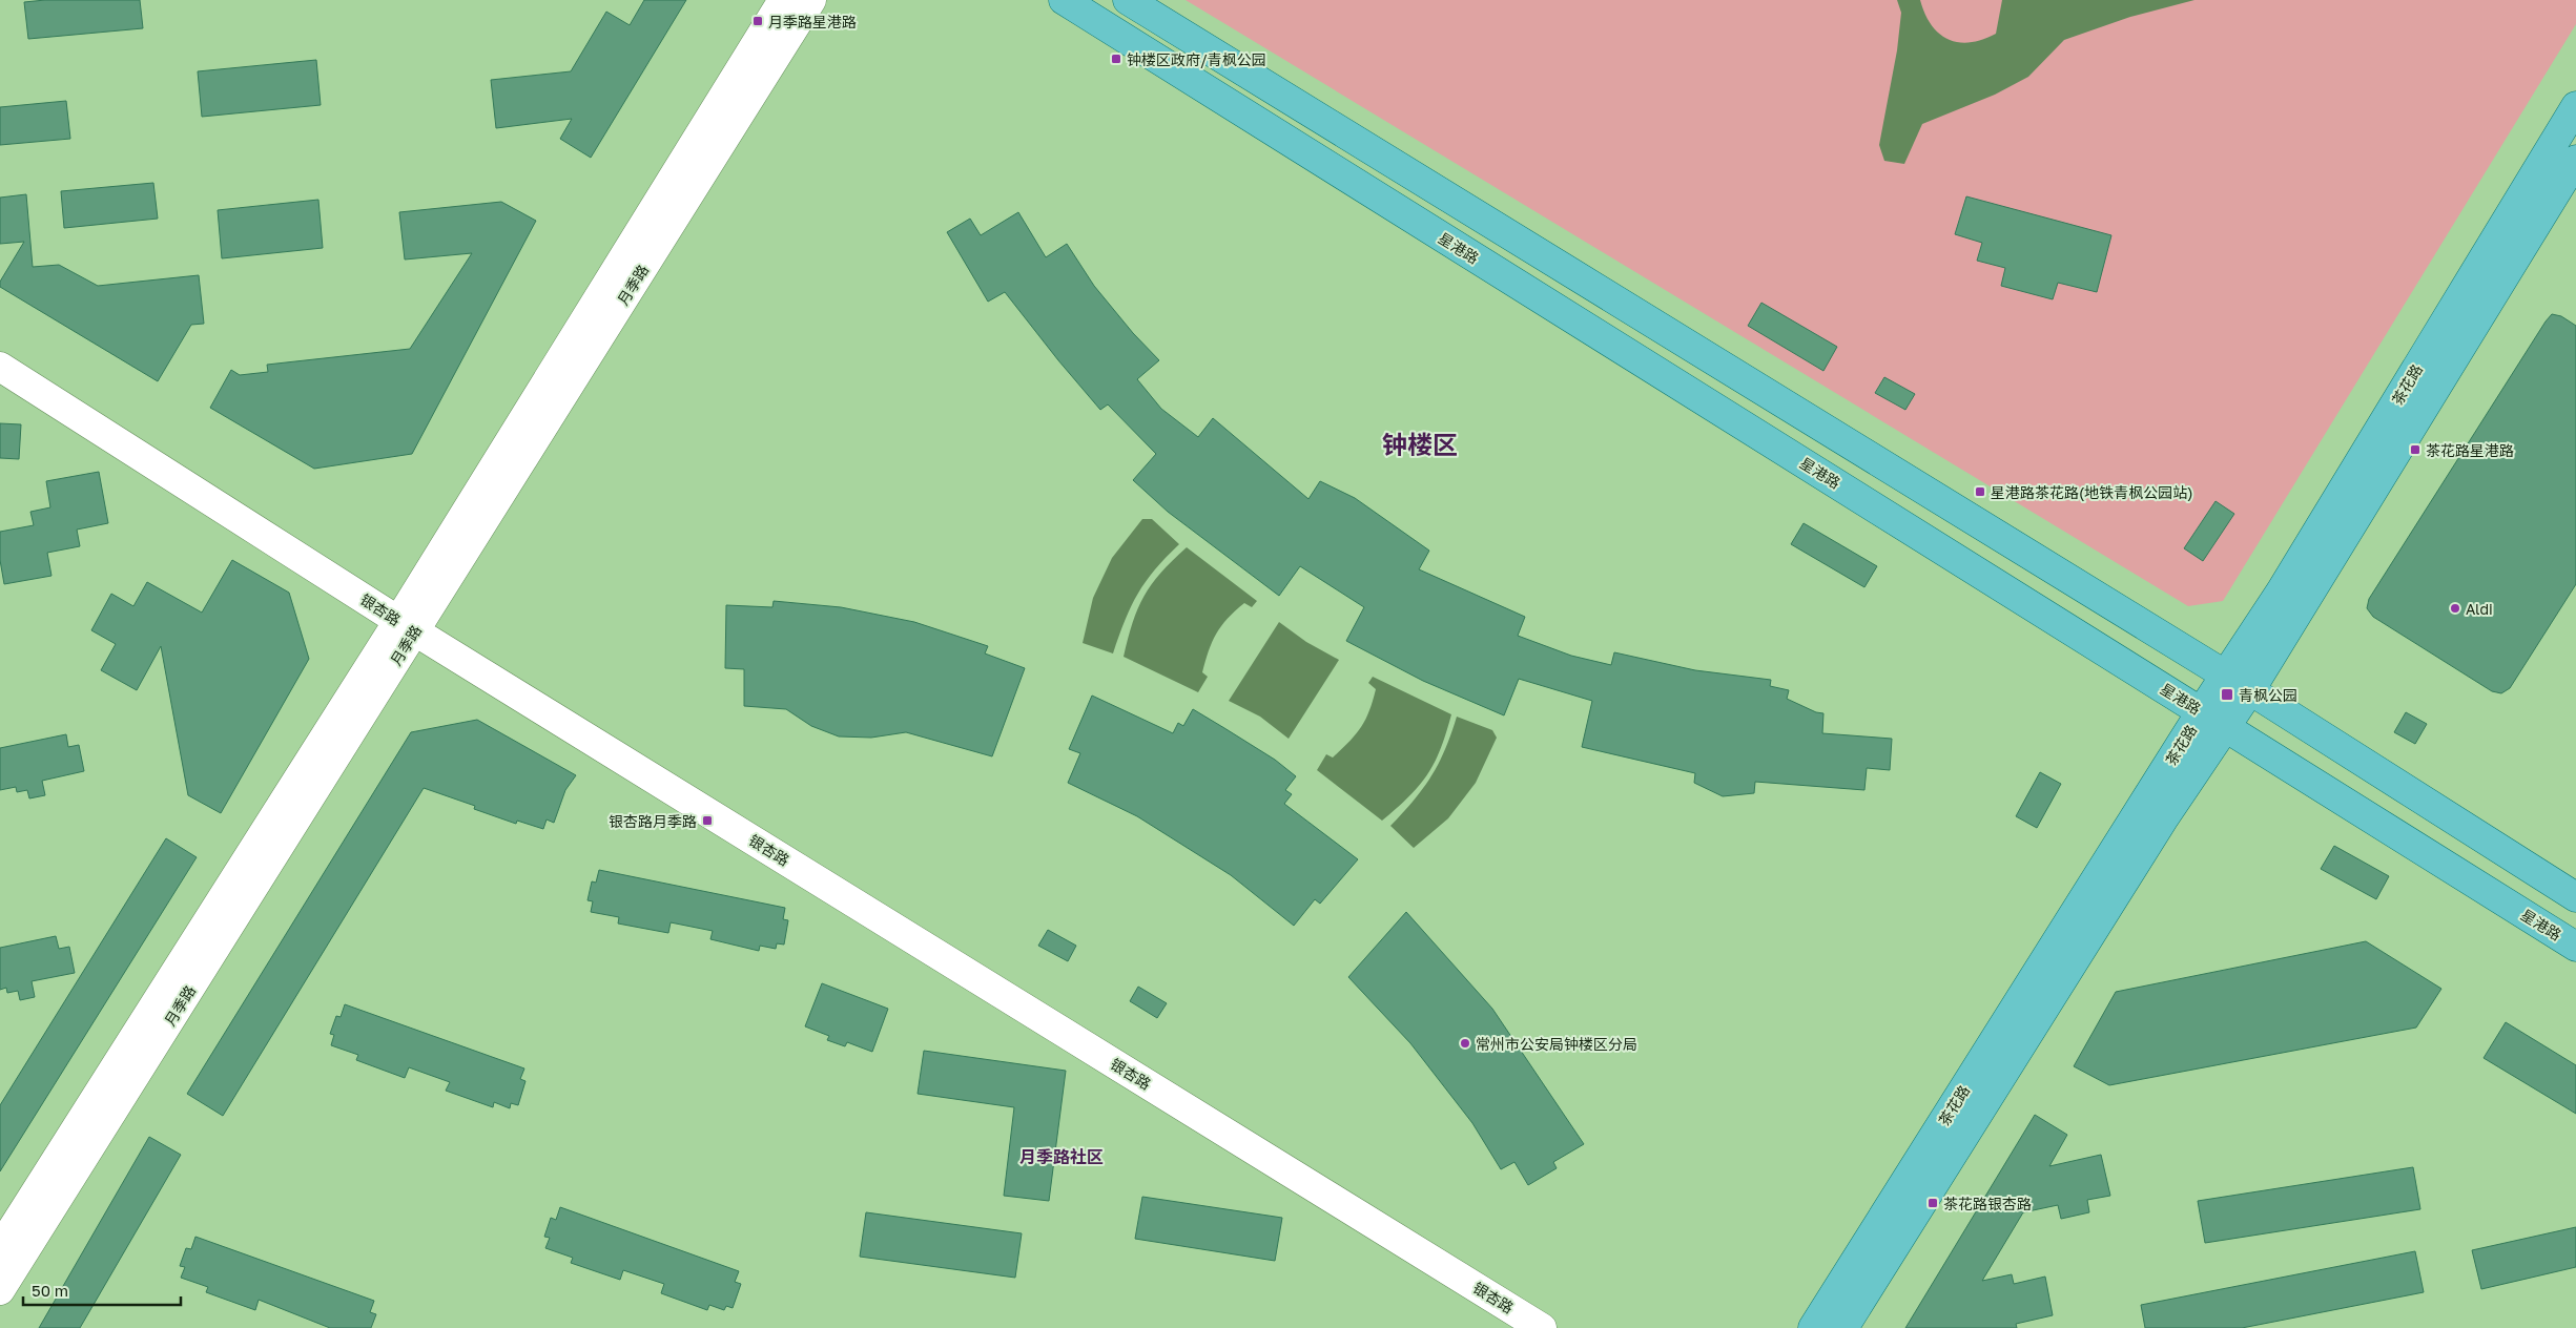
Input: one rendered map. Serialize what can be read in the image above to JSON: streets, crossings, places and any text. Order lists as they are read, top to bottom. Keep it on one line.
{"streets":{"main road":["星港路","茶花路"],"street":["月季路","银杏路"]},"crossings":[["星港路","茶花路"],["月季路","银杏路"]],"districts":["钟楼区","月季路社区"],"places":{"transit":["月季路星港路","钟楼区政府/青枫公园","茶花路星港路","星港路茶花路(地铁青枫公园站)","青枫公园","银杏路月季路","茶花路银杏路"],"other":["Aldi","常州市公安局钟楼区分局"]},"scale_bar":"50 m"}
